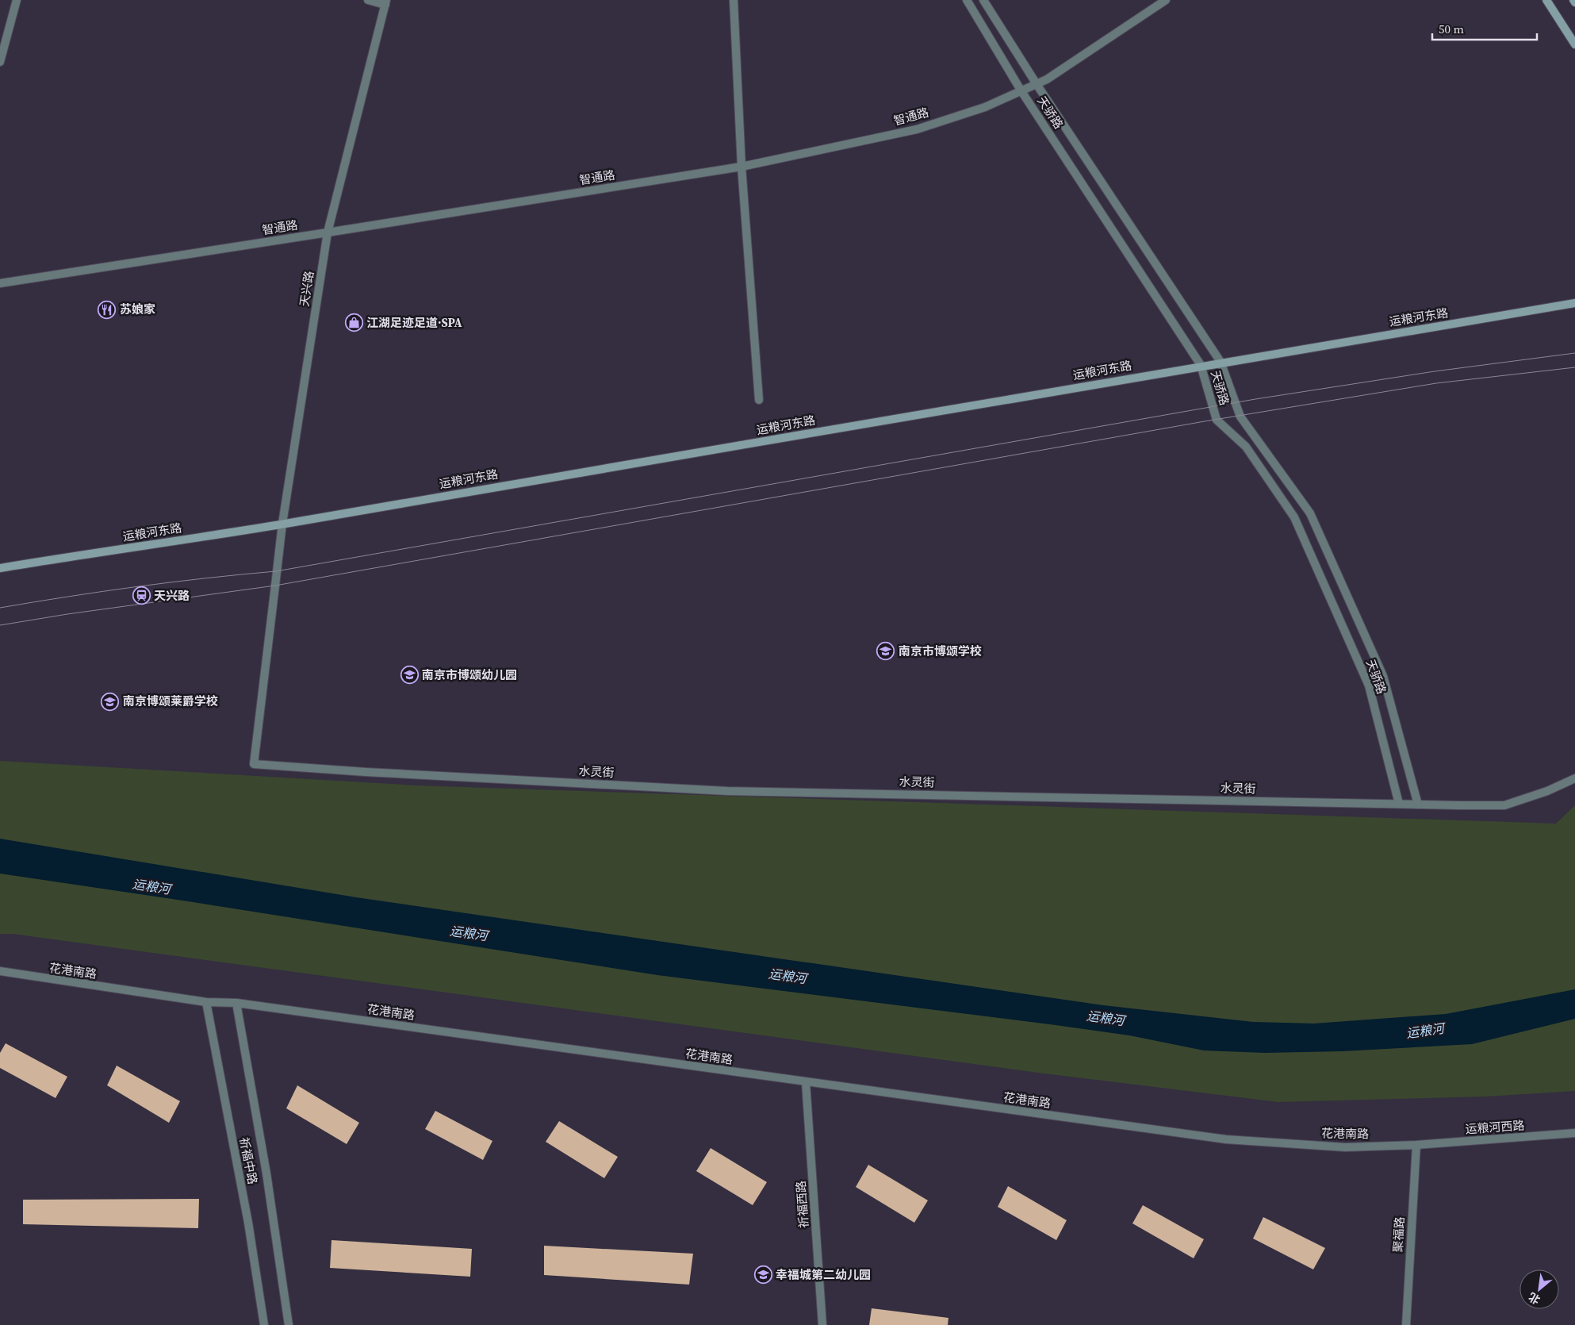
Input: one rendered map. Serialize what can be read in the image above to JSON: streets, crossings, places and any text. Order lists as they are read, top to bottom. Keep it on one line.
{"streets":{"main road":["运粮河东路"],"street":["天骄路","智通路","天兴路","水灵街","花港南路","运粮河西路","祈福中路","祈福西路","聚福路"]},"crossings":[["天骄路","智通路"],["天骄路","运粮河东路"],["天骄路","水灵街"],["智通路","天兴路"],["天兴路","运粮河东路"],["天兴路","水灵街"],["花港南路","运粮河西路"],["花港南路","祈福中路"],["花港南路","祈福西路"],["花港南路","聚福路"],["运粮河西路","聚福路"]],"water":["运粮河"],"places":{"restaurant":["苏娘家"],"shop":["江湖足迹足道·SPA"],"station":["天兴路"],"school or university":["南京市博颂学校","南京市博颂幼儿园","南京博颂莱爵学校","幸福城第二幼儿园"]},"scale_bar":"50 m","north":"bottom left"}
